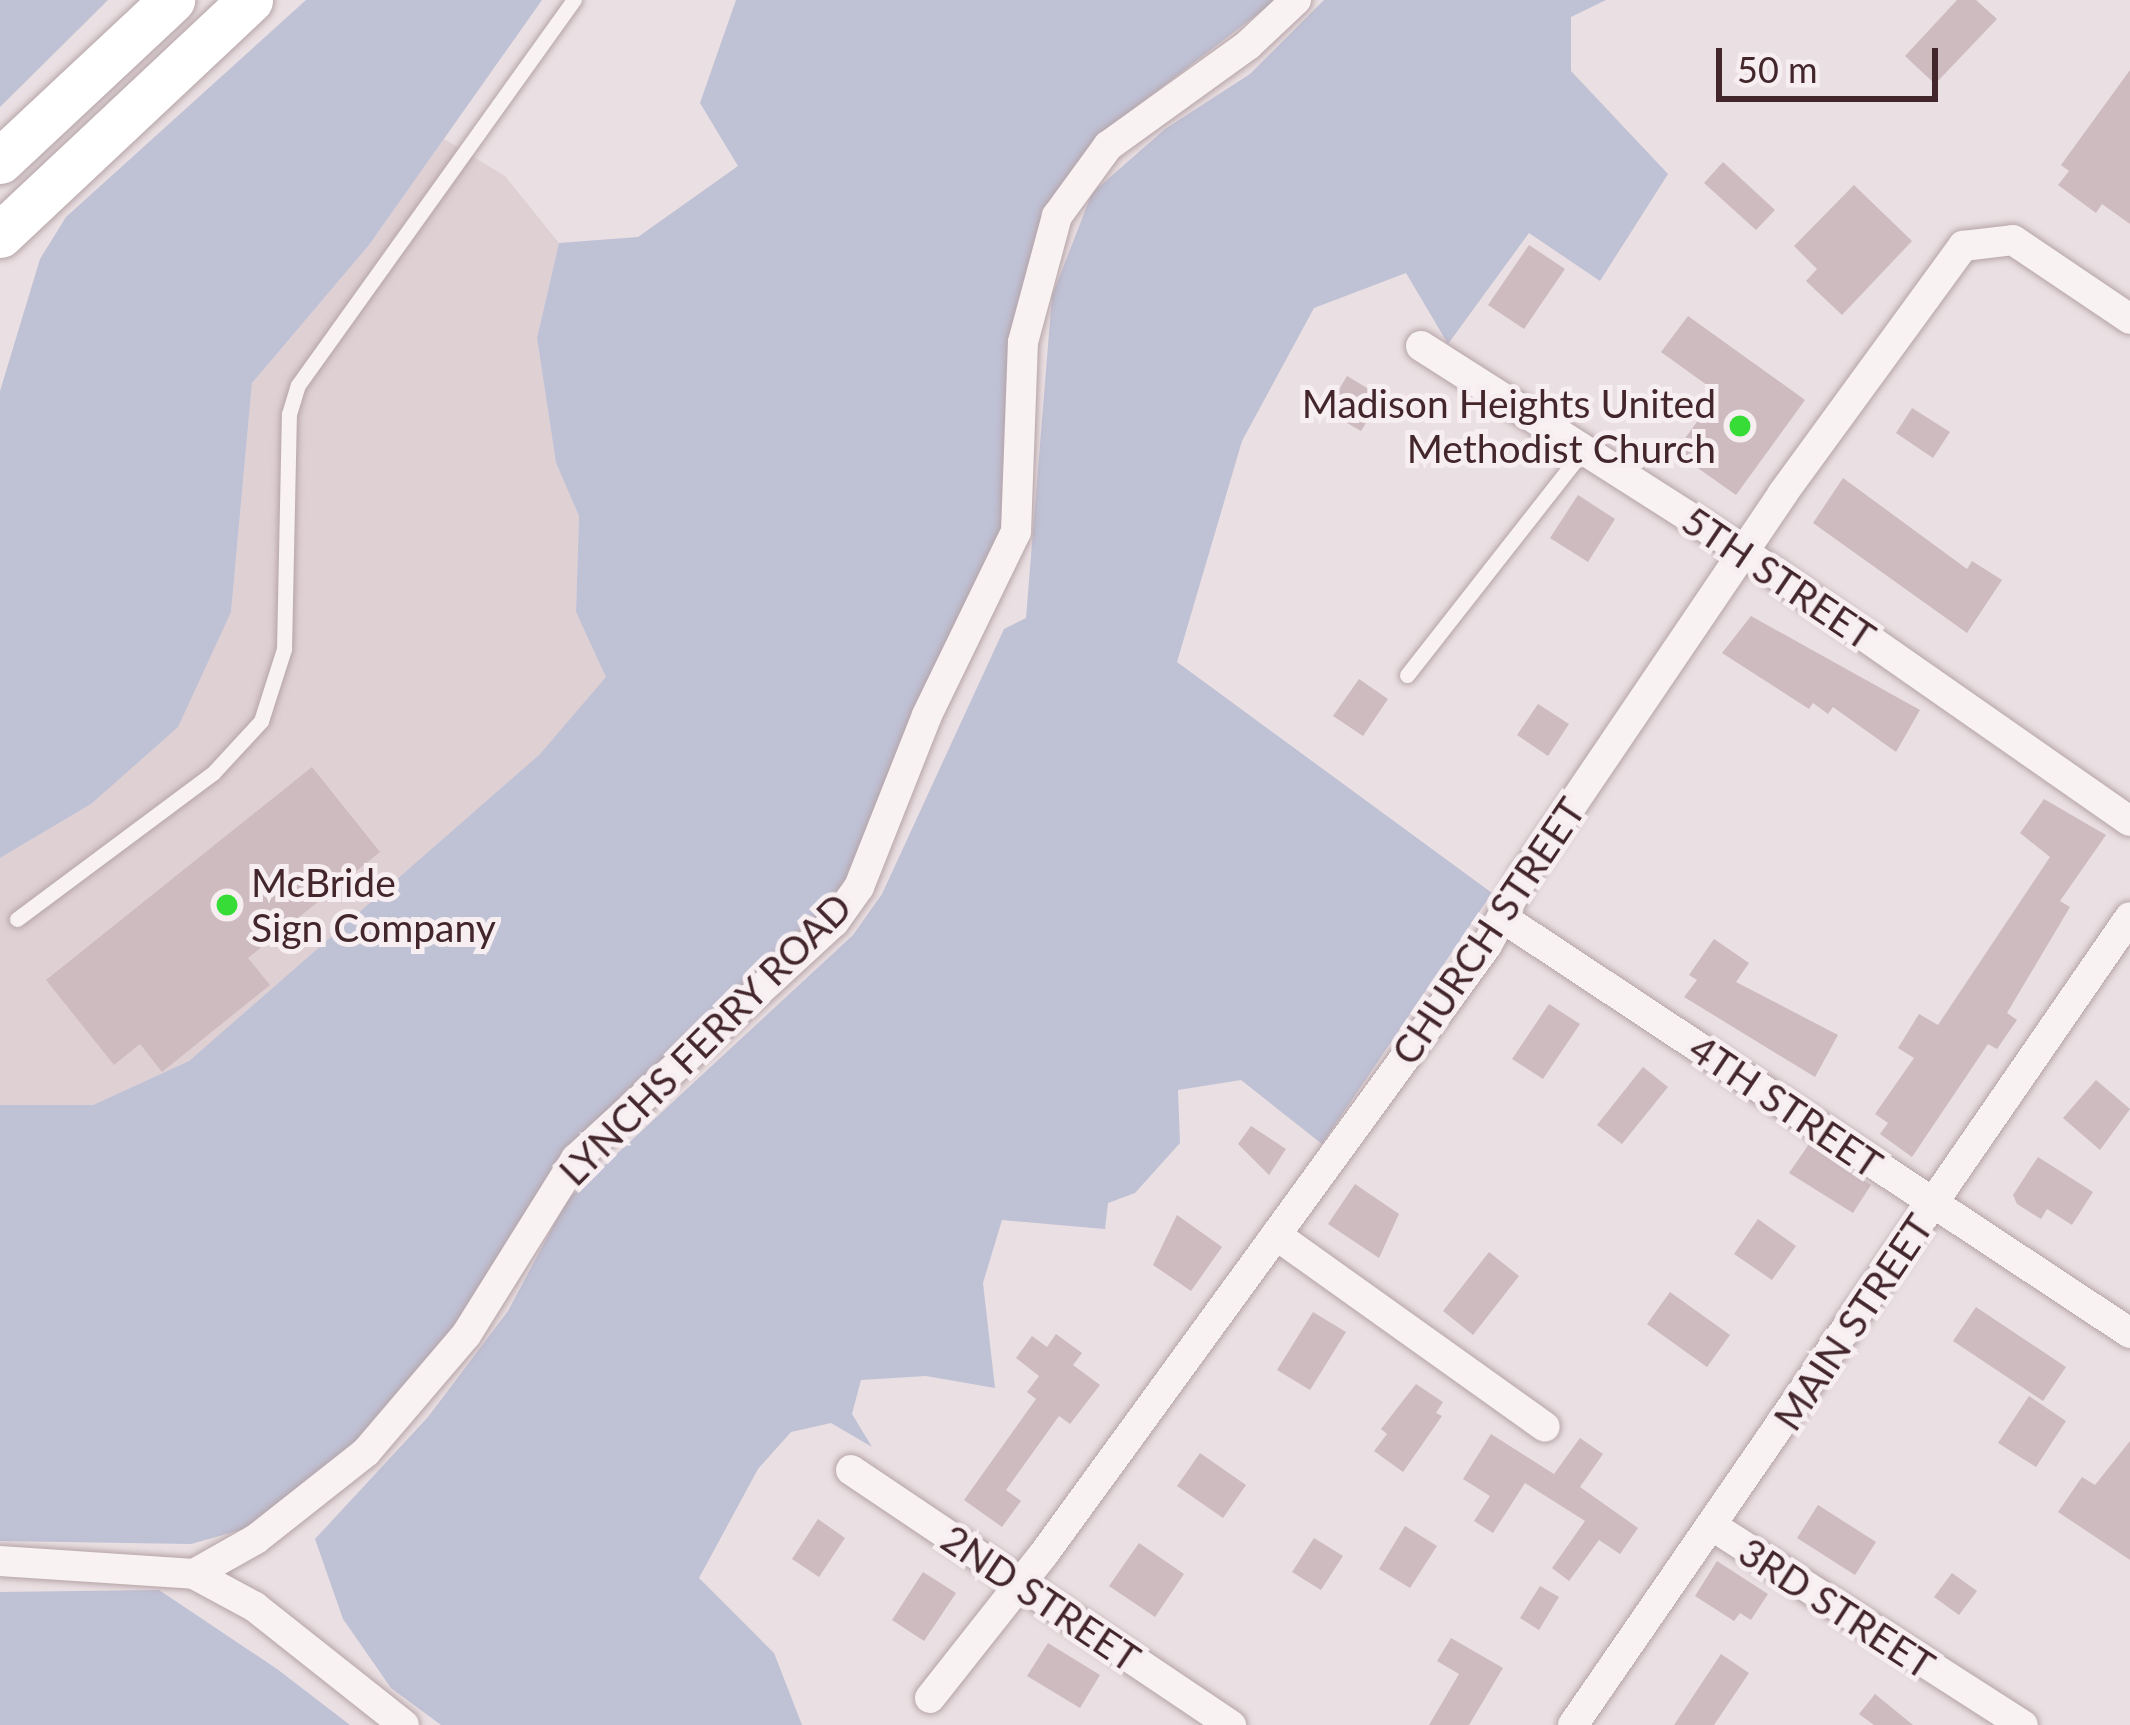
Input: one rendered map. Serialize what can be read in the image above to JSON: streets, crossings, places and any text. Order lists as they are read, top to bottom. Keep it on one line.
{"streets":{"street":["5TH STREET","CHURCH STREET","LYNCHS FERRY ROAD","4TH STREET","MAIN STREET","2ND STREET","3RD STREET"]},"crossings":[["5TH STREET","CHURCH STREET"],["CHURCH STREET","4TH STREET"],["CHURCH STREET","2ND STREET"],["4TH STREET","MAIN STREET"],["MAIN STREET","3RD STREET"]],"places":["Madison Heights United Methodist Church","McBride Sign Company"],"scale_bar":"50 m"}
